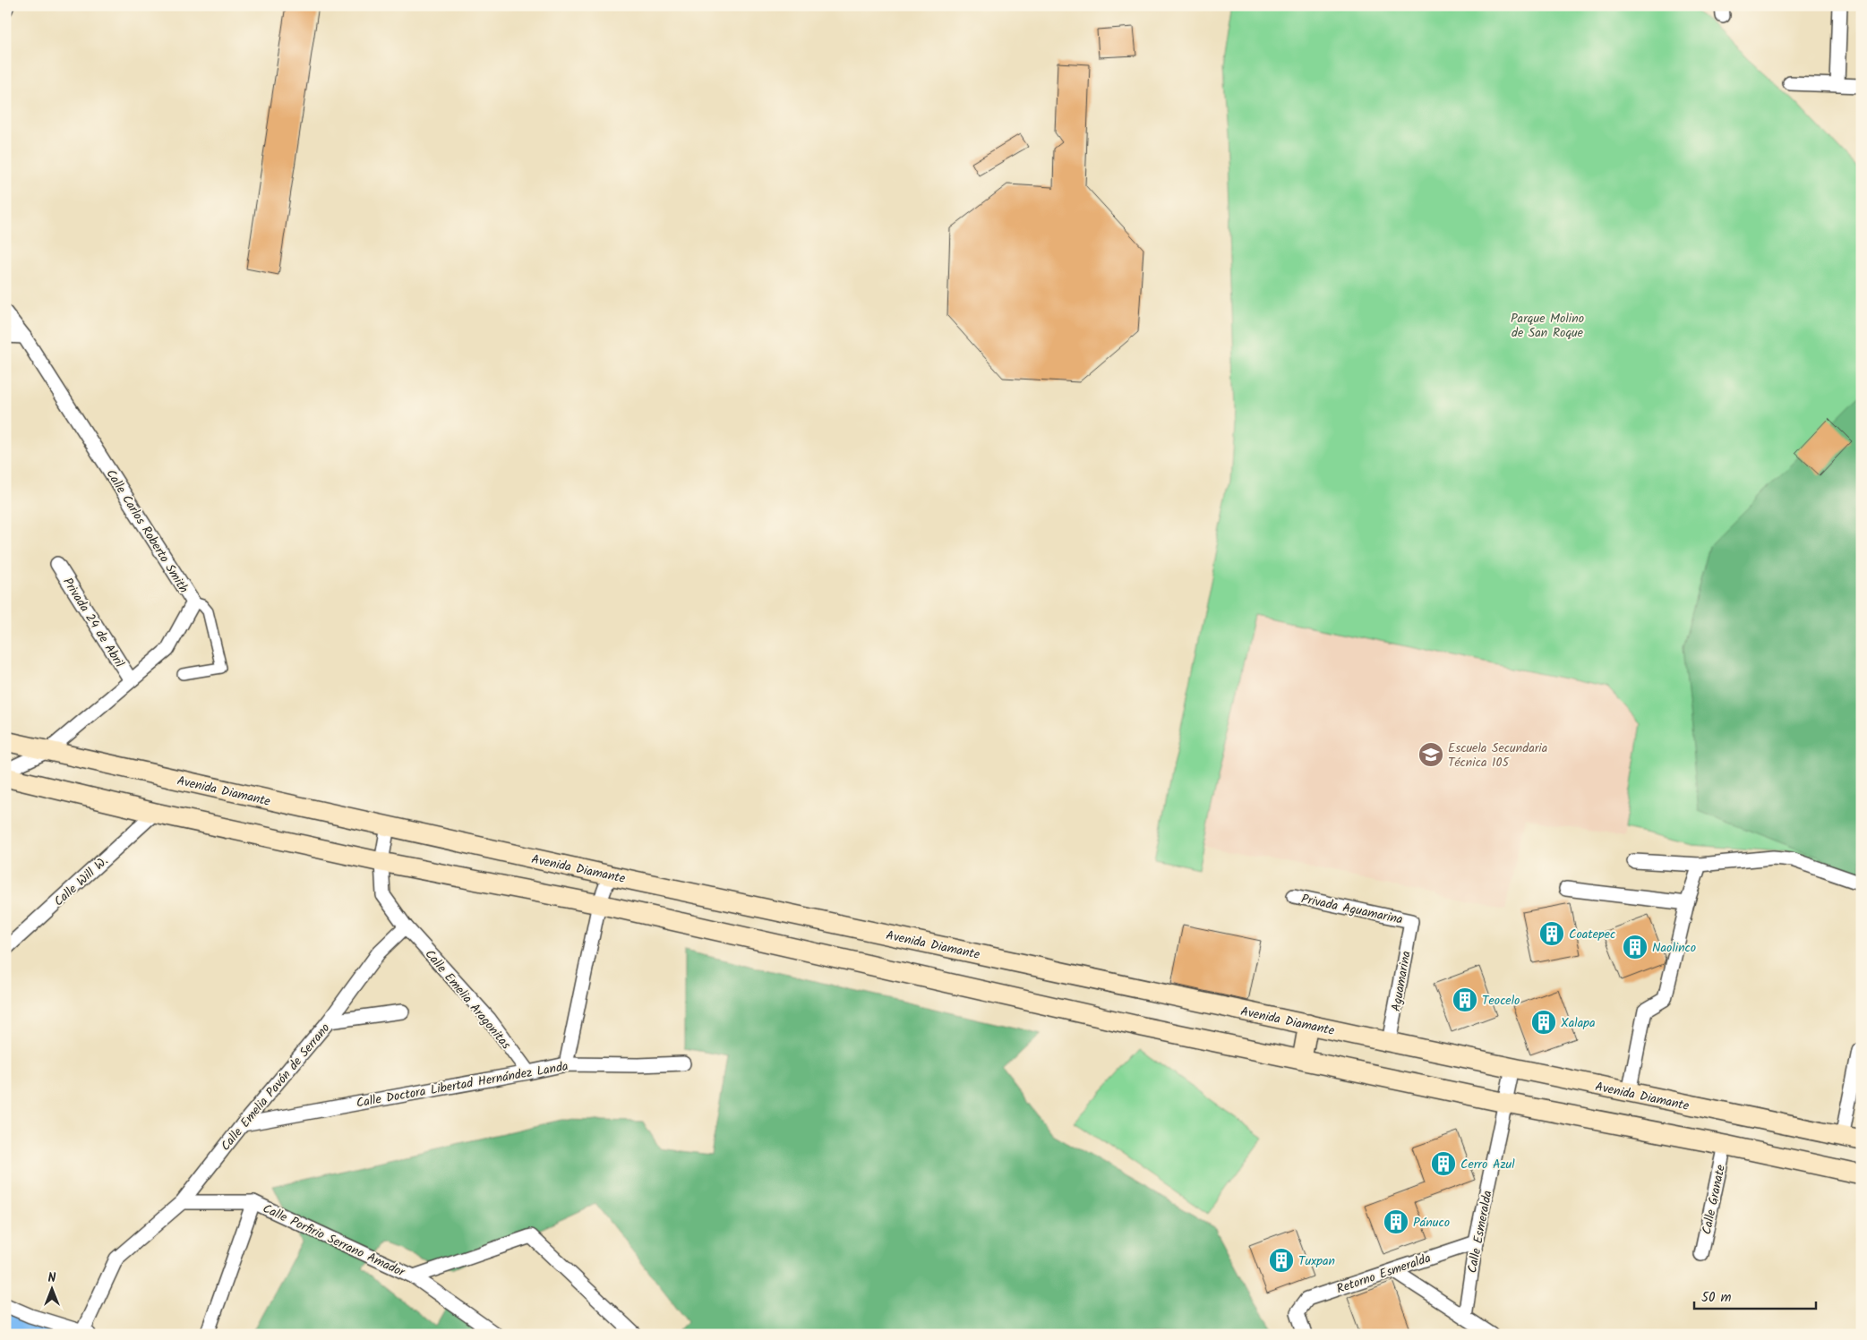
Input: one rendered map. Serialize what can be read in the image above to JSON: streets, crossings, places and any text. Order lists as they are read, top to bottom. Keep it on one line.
{"streets":{"main road":["Avenida Diamante"],"street":["Calle Carlos Roberto Smith","Privada 24 de Abril","Calle Will W.","Privada Aguamarina","Aguamarina","Calle Emelia Aragonitas","Calle Doctora Libertad Hernández Landa","Calle Emelia Pavón de Serrano","Calle Granate","Calle Esmeralda","Calle Porfirio Serrano Amador","Retorno Esmeralda"]},"crossings":[["Calle Carlos Roberto Smith","Privada 24 de Abril"],["Calle Carlos Roberto Smith","Avenida Diamante"],["Avenida Diamante","Aguamarina"],["Avenida Diamante","Calle Esmeralda"],["Privada Aguamarina","Aguamarina"],["Calle Emelia Aragonitas","Calle Doctora Libertad Hernández Landa"],["Calle Emelia Aragonitas","Calle Emelia Pavón de Serrano"],["Calle Doctora Libertad Hernández Landa","Calle Emelia Pavón de Serrano"],["Calle Emelia Pavón de Serrano","Calle Porfirio Serrano Amador"],["Calle Esmeralda","Retorno Esmeralda"]],"parks":["Parque Molino de San Roque"],"places":{"school or university":["Escuela Secundaria Técnica 105"],"building":["Coatepec","Naolinco","Teocelo","Xalapa","Cerro Azul","Pánuco","Tuxpan"]},"scale_bar":"50 m","north":"top"}
